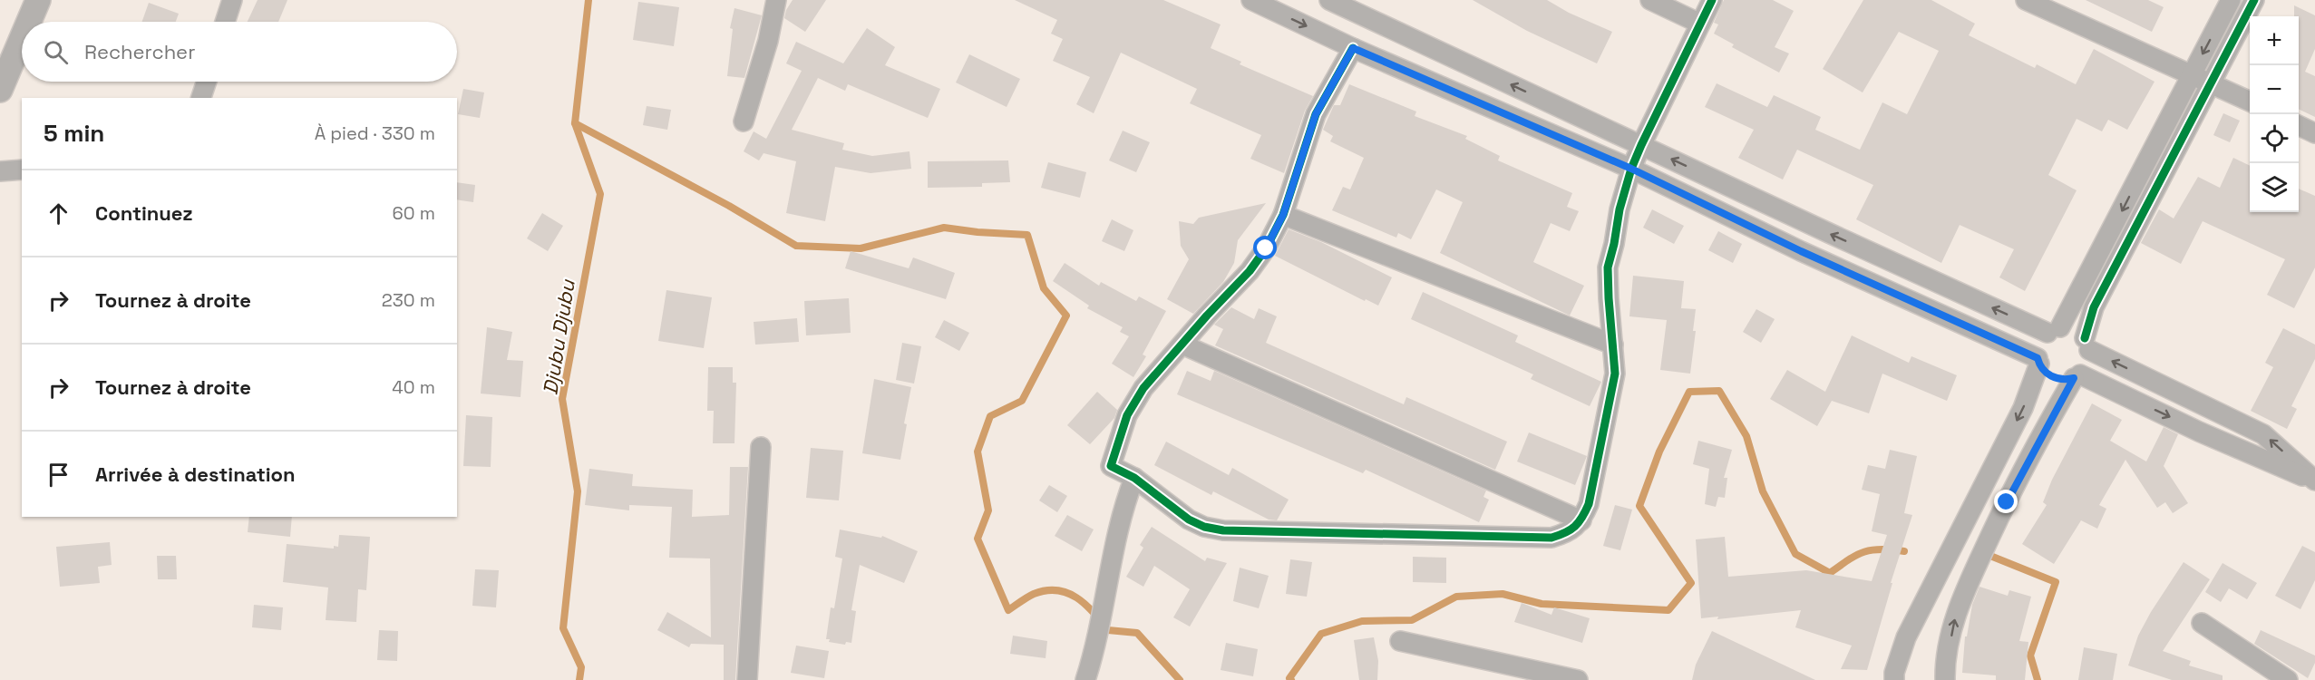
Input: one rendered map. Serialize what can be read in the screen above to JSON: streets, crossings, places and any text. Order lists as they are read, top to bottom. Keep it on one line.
{"water":["Djubu Djubu"],"page":{"map_buttons":["+","−"],"search":"Rechercher","heading":["5 min","À pied · 330 m"],"list":[["Continuez","60 m"],["Tournez à droite","230 m"],["Tournez à droite","40 m"],"Arrivée à destination"]}}
